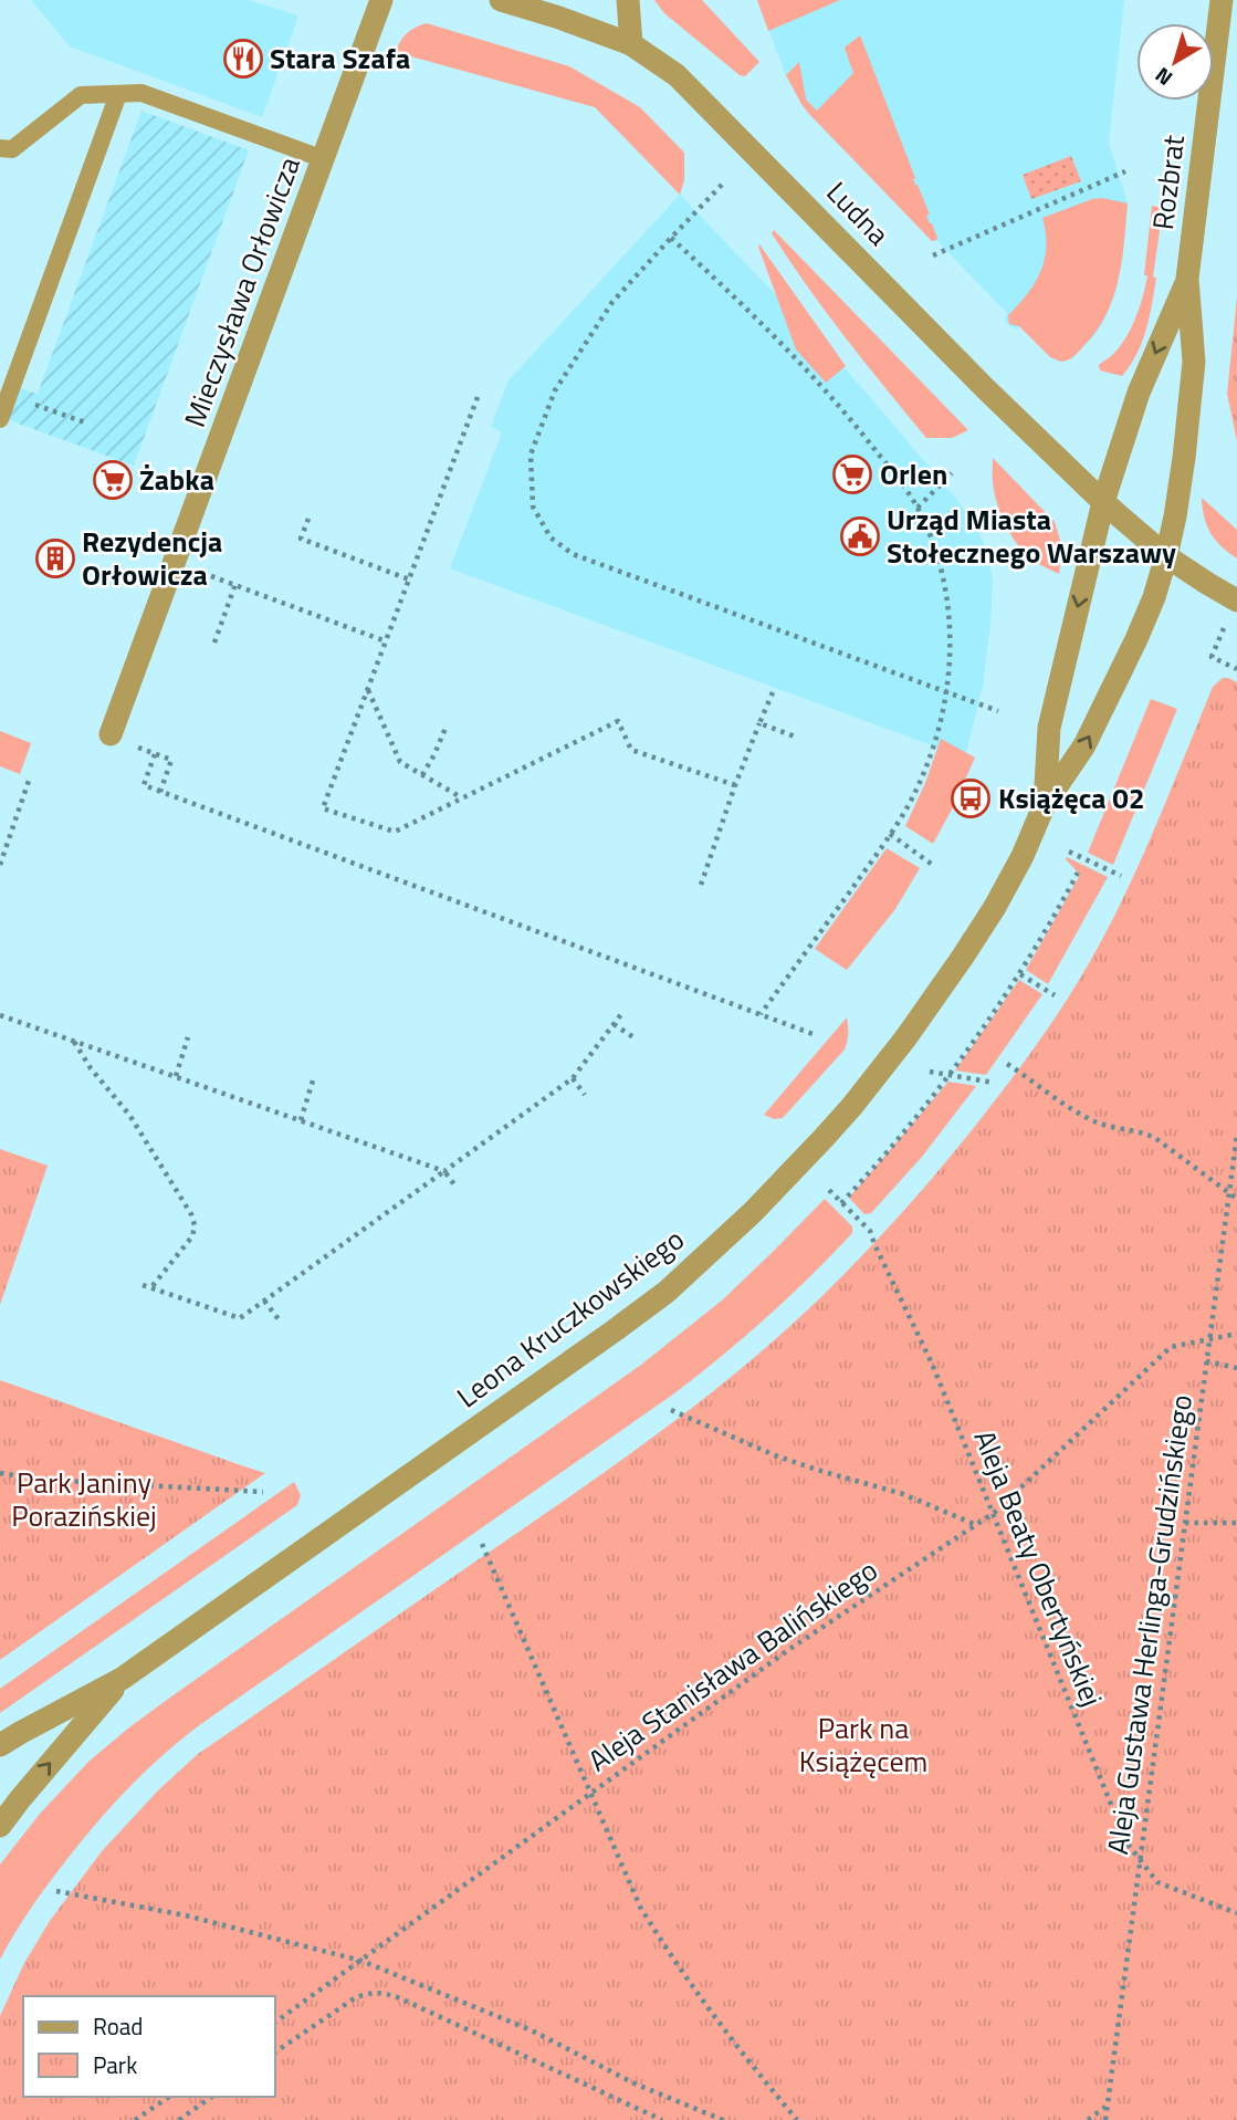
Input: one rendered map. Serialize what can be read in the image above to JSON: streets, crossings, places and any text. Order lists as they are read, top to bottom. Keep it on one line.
{"streets":{"street":["Rozbrat","Ludna","Mieczysława Orłowicza","Leona Kruczkowskiego"],"path":["Aleja Beaty Obertyńskiej","Aleja Gustawa Herlinga-Grudzińskiego","Aleja Stanisława Balińskiego"]},"crossings":[["Rozbrat","Ludna"],["Rozbrat","Leona Kruczkowskiego"],["Ludna","Leona Kruczkowskiego"],["Aleja Beaty Obertyńskiej","Aleja Gustawa Herlinga-Grudzińskiego"],["Aleja Beaty Obertyńskiej","Aleja Stanisława Balińskiego"],["Aleja Gustawa Herlinga-Grudzińskiego","Aleja Stanisława Balińskiego"]],"parks":["Park Janiny Porazińskiej","Park na Książęcem"],"places":{"restaurant":["Stara Szafa"],"supermarket":["Orlen","Żabka"],"public building":["Urząd Miasta Stołecznego Warszawy"],"building":["Rezydencja Orłowicza"],"bus stop":["Książęca 02"]},"legend":["Road","Park"],"north":"bottom left"}
